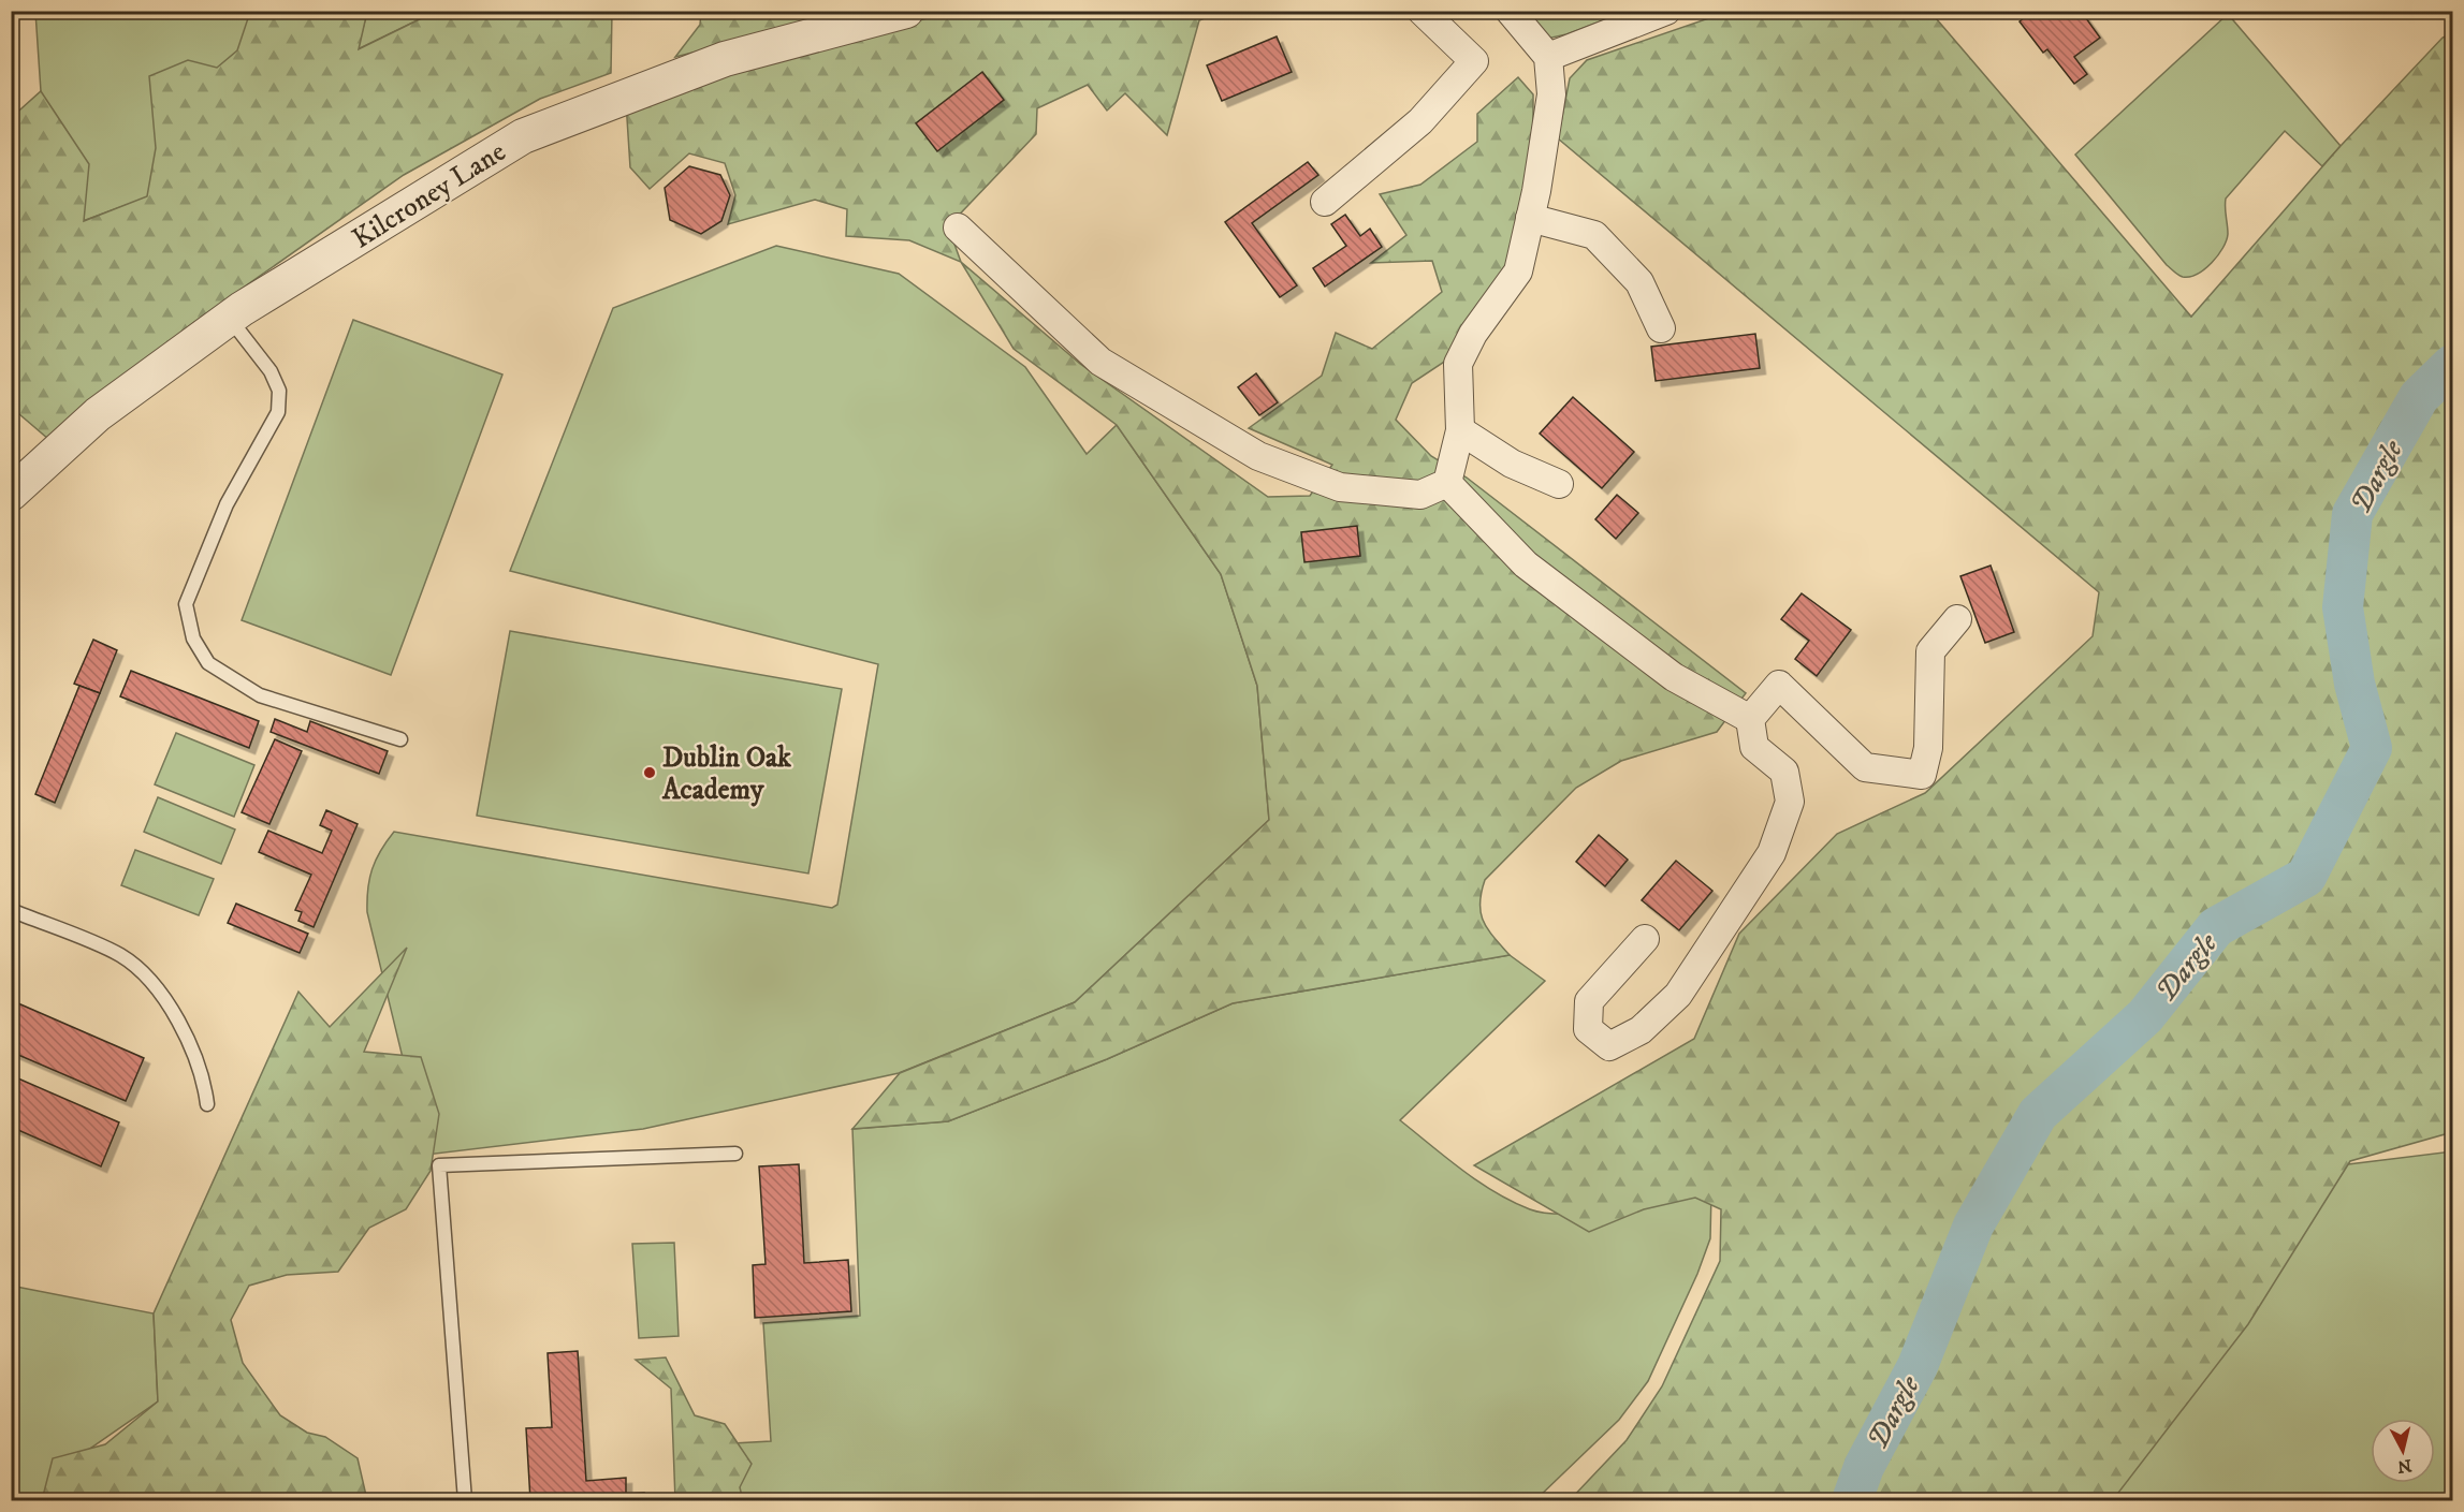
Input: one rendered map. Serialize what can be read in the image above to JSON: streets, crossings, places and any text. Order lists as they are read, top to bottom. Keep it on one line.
{"streets":{"street":["Kilcroney Lane"]},"water":["Dargle"],"places":["Dublin Oak Academy"],"north":"bottom"}
